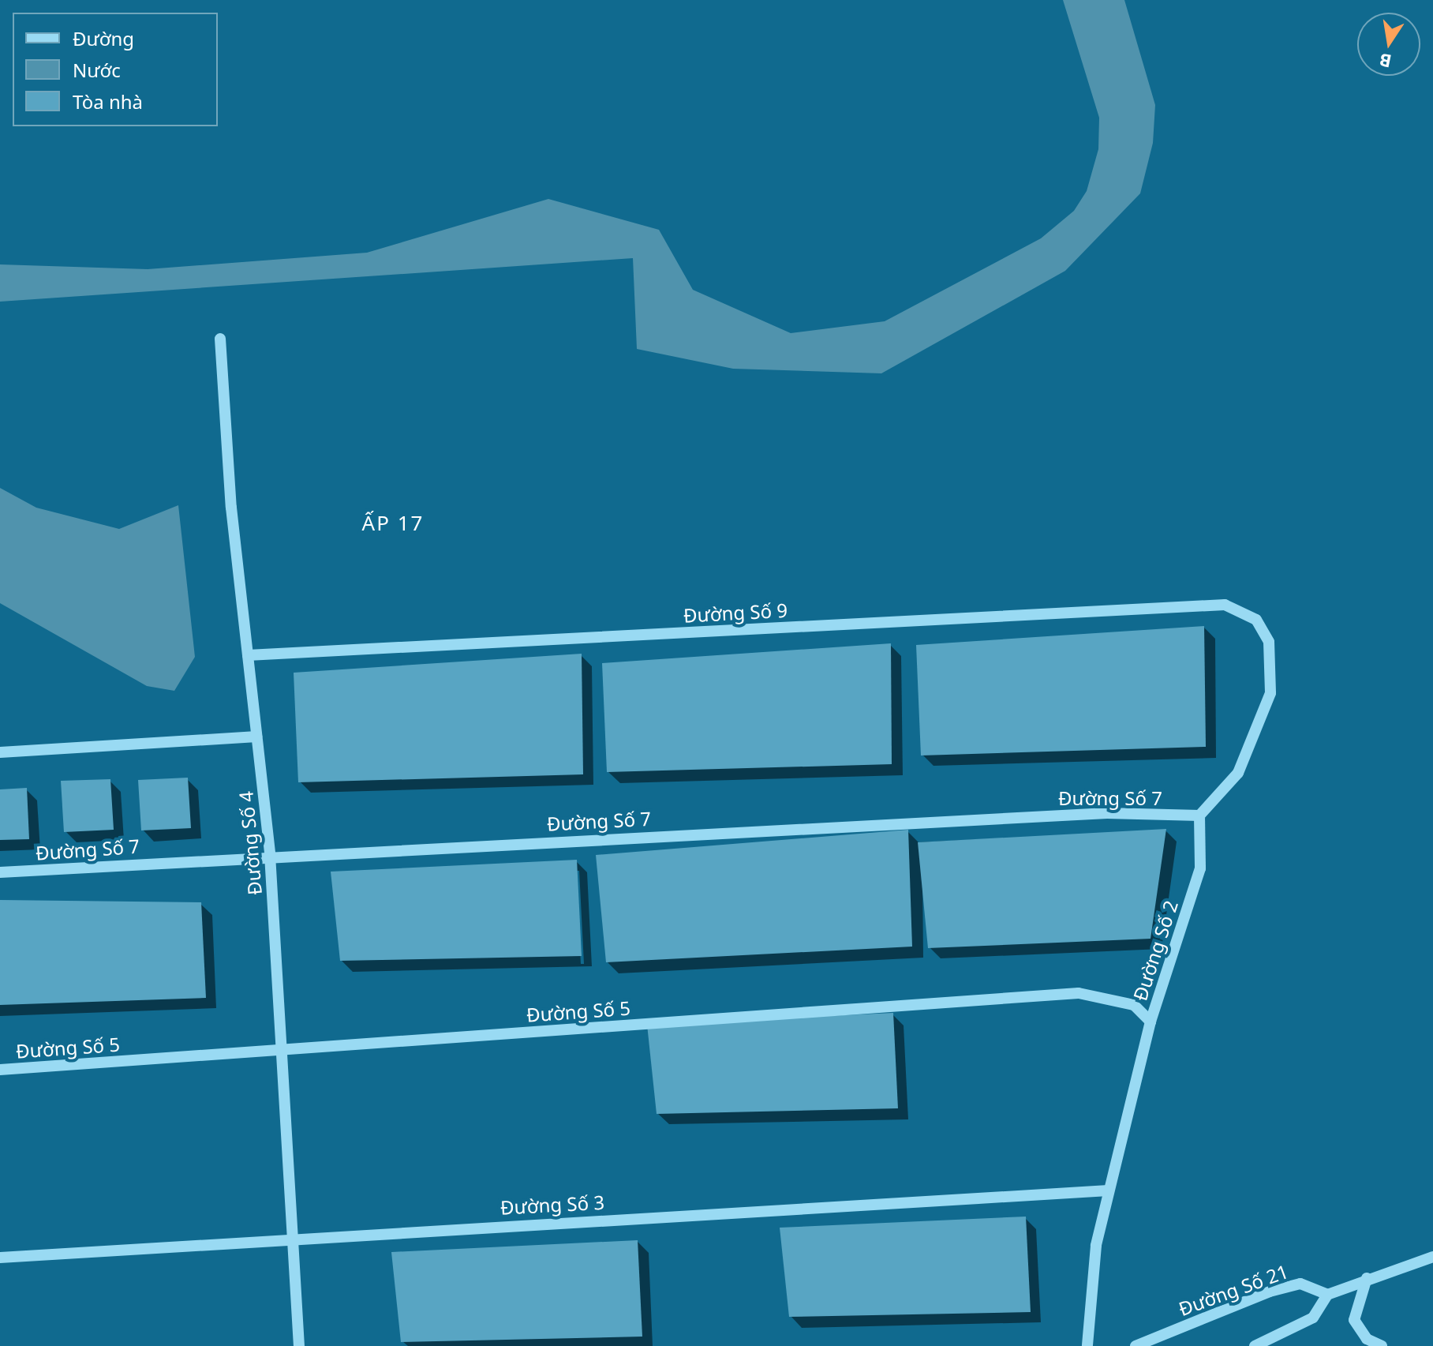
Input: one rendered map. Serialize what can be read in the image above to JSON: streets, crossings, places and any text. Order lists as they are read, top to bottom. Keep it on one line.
{"streets":{"street":["Đường Số 9","Đường Số 7","Đường Số 4","Đường Số 2","Đường Số 5","Đường Số 3","Đường Số 21"]},"crossings":[["Đường Số 9","Đường Số 7"],["Đường Số 9","Đường Số 4"],["Đường Số 9","Đường Số 2"],["Đường Số 7","Đường Số 4"],["Đường Số 7","Đường Số 2"],["Đường Số 4","Đường Số 5"],["Đường Số 4","Đường Số 3"],["Đường Số 2","Đường Số 5"],["Đường Số 2","Đường Số 3"]],"districts":["ẤP 17"],"legend":["Đường","Nước","Tòa nhà"],"north":"bottom"}
